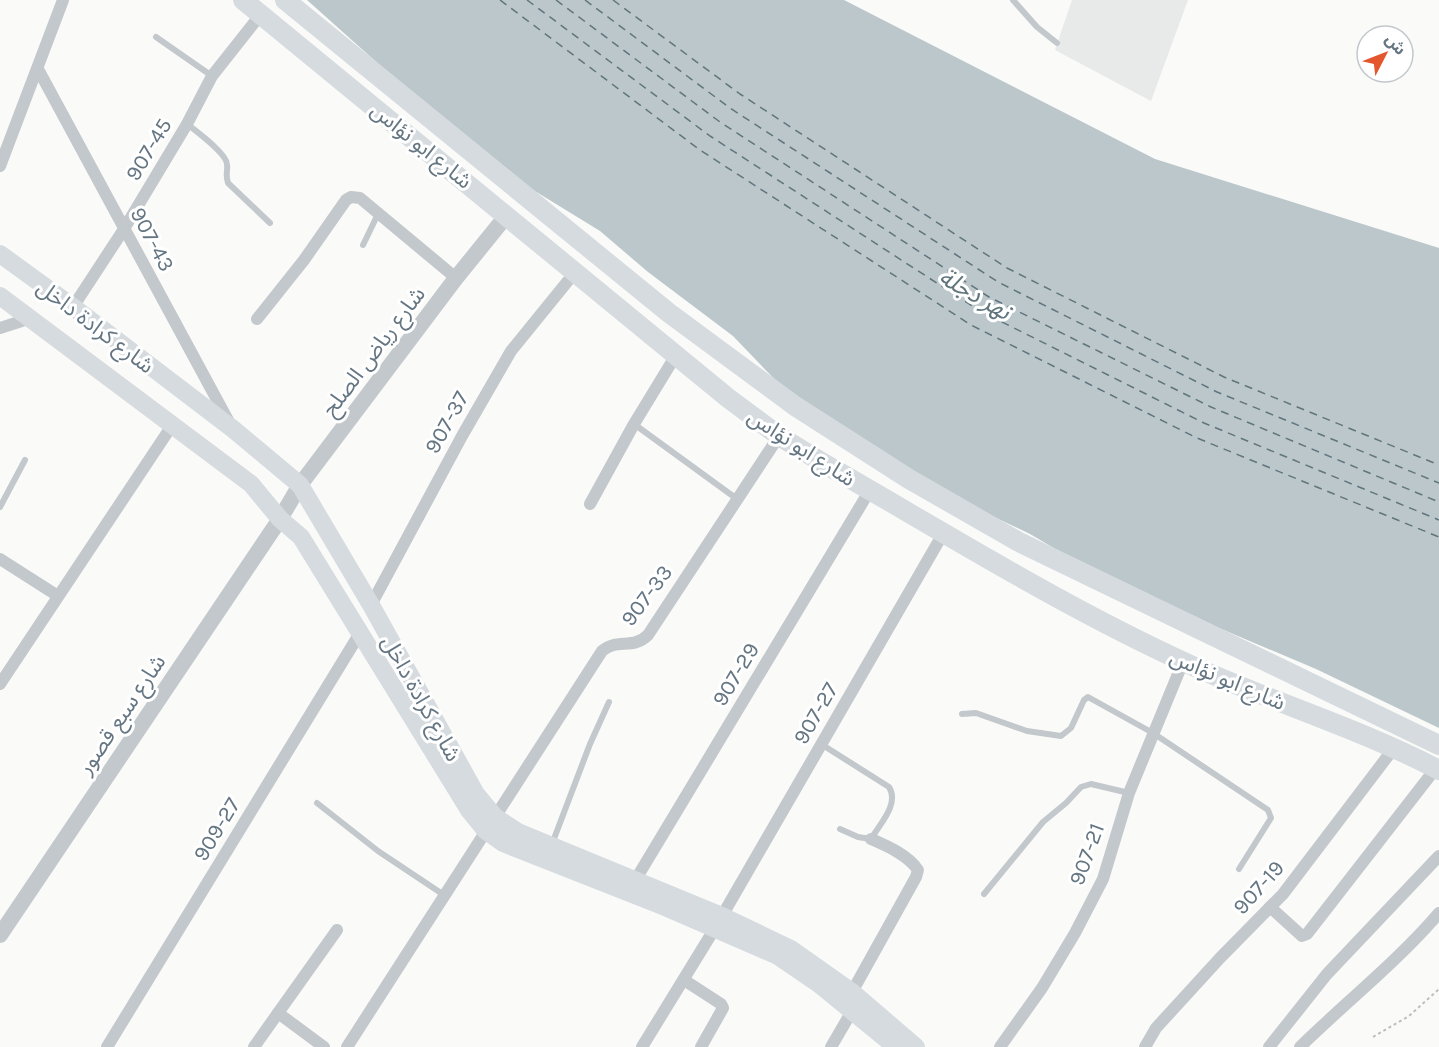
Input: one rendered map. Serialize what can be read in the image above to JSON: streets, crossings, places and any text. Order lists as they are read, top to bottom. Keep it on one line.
{"streets":{"main road":["شارع ابو نؤاس","شارع كرادة داخل"],"street":["907-45","907-43","شارع رياض الصلح","907-37","907-33","907-29","907-27","شارع سبع قصور","909-27","907-21","907-19"]},"crossings":[["شارع ابو نؤاس","907-45"],["شارع ابو نؤاس","شارع رياض الصلح"],["شارع ابو نؤاس","907-37"],["شارع ابو نؤاس","907-33"],["شارع ابو نؤاس","907-29"],["شارع ابو نؤاس","907-27"],["شارع ابو نؤاس","907-21"],["شارع ابو نؤاس","907-19"],["907-45","907-43"],["907-45","شارع كرادة داخل"],["907-43","شارع كرادة داخل"],["شارع كرادة داخل","شارع رياض الصلح"],["شارع كرادة داخل","907-37"],["شارع كرادة داخل","907-33"],["شارع كرادة داخل","907-29"],["شارع كرادة داخل","907-27"],["شارع كرادة داخل","شارع سبع قصور"],["شارع كرادة داخل","909-27"],["شارع رياض الصلح","شارع سبع قصور"]],"water":["نهر دجلة"],"north":"top right"}
